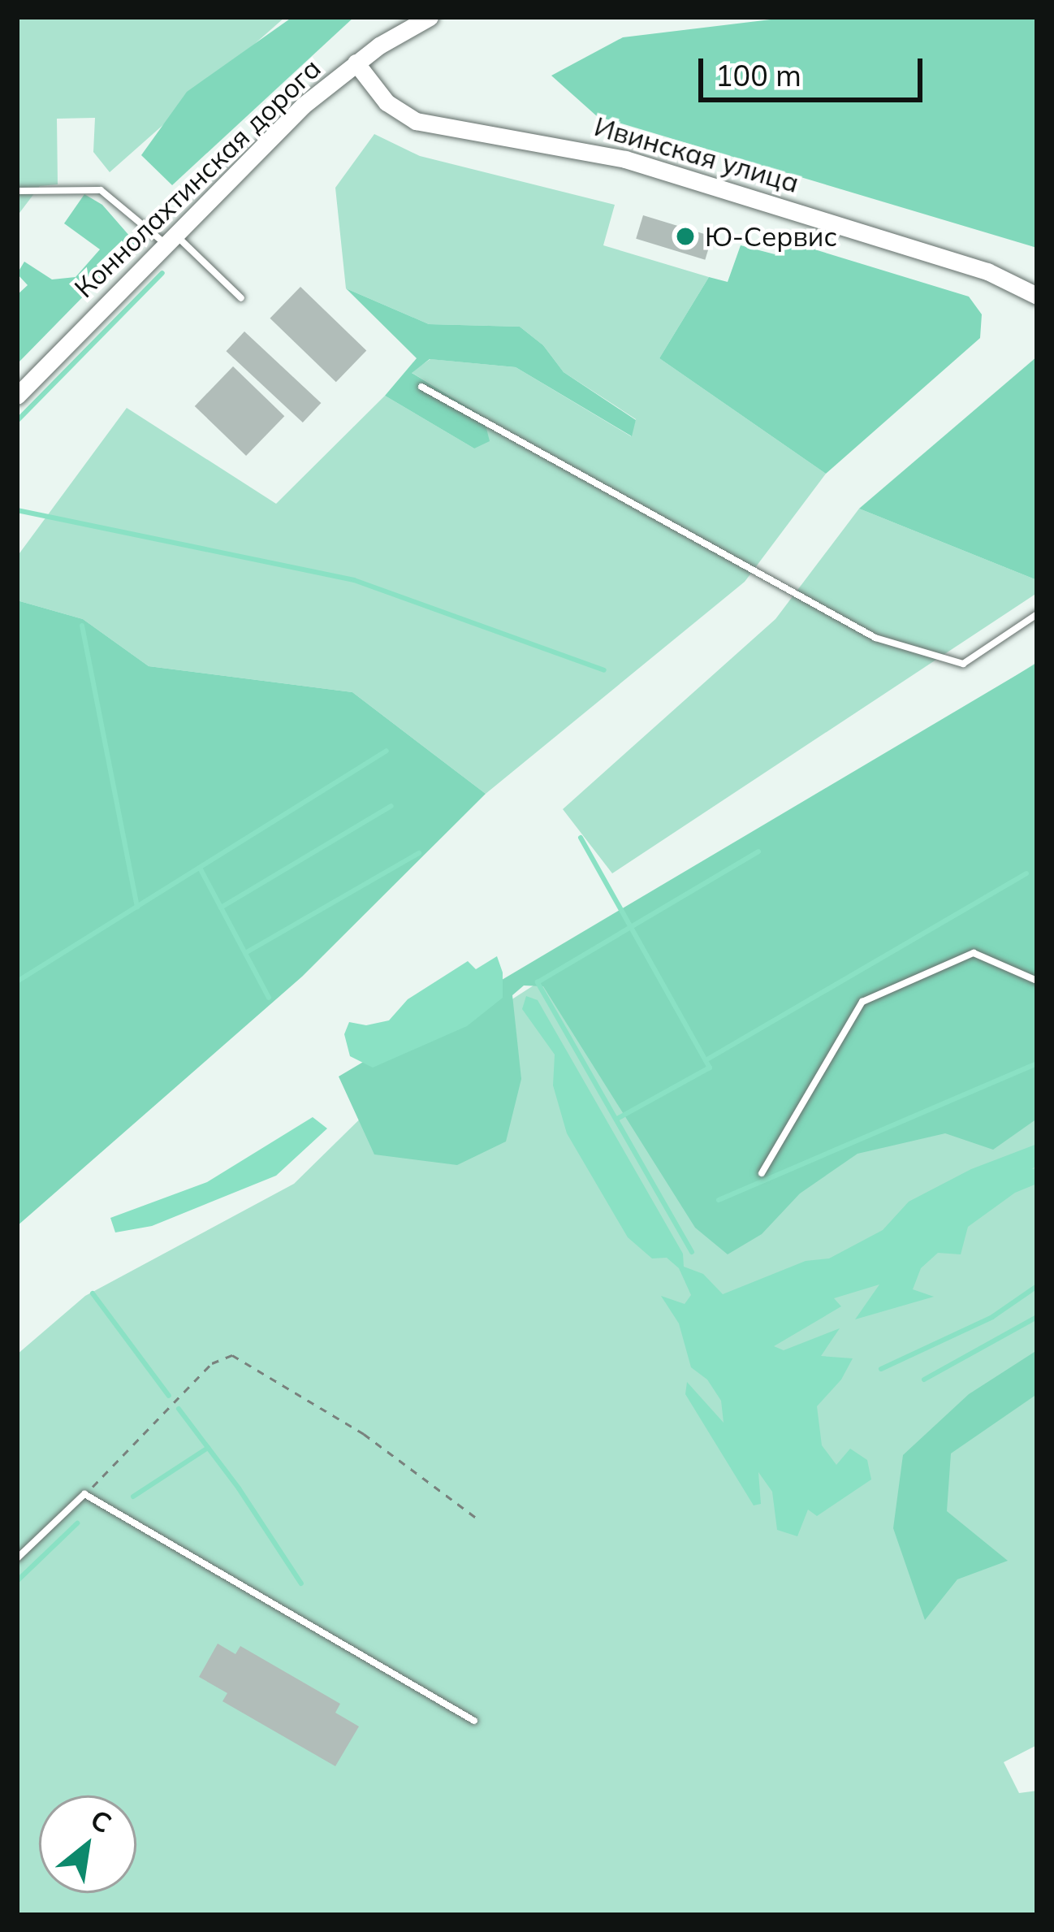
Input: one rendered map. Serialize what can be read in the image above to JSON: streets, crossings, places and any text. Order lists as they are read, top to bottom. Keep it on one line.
{"streets":{"street":["Ивинская улица","Коннолахтинская дорога"]},"crossings":[["Ивинская улица","Коннолахтинская дорога"]],"places":["Ю-Сервис"],"scale_bar":"100 m","north":"top right"}
